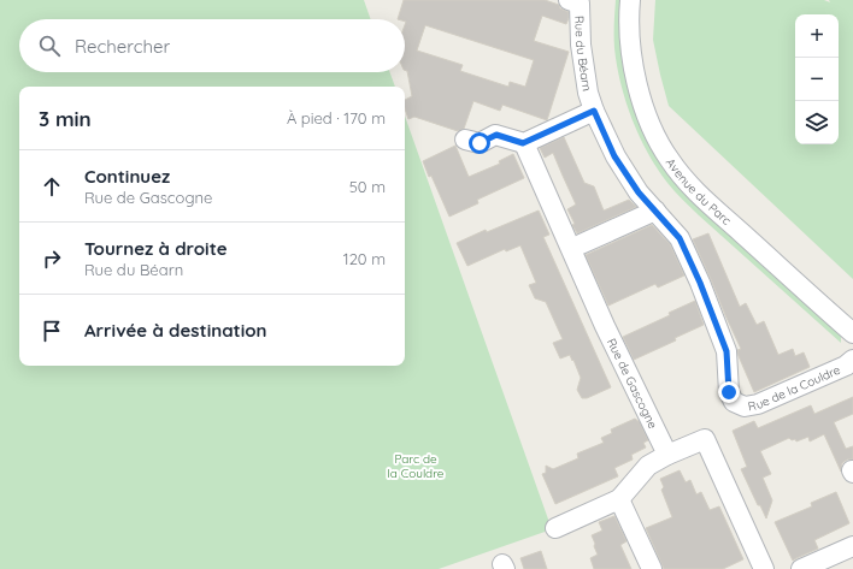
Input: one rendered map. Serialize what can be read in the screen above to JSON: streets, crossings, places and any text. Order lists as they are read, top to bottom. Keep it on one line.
{"streets":{"street":["Rue du Béarn","Avenue du Parc","Rue de Gascogne","Rue de la Couldre"]},"crossings":[["Rue du Béarn","Rue de la Couldre"]],"parks":["Parc de la Couldre"],"page":{"map_buttons":["+","−"],"search":"Rechercher","heading":["3 min","À pied · 170 m"],"list":[["Continuez","Rue de Gascogne","50 m"],["Tournez à droite","Rue du Béarn","120 m"],"Arrivée à destination"]}}
